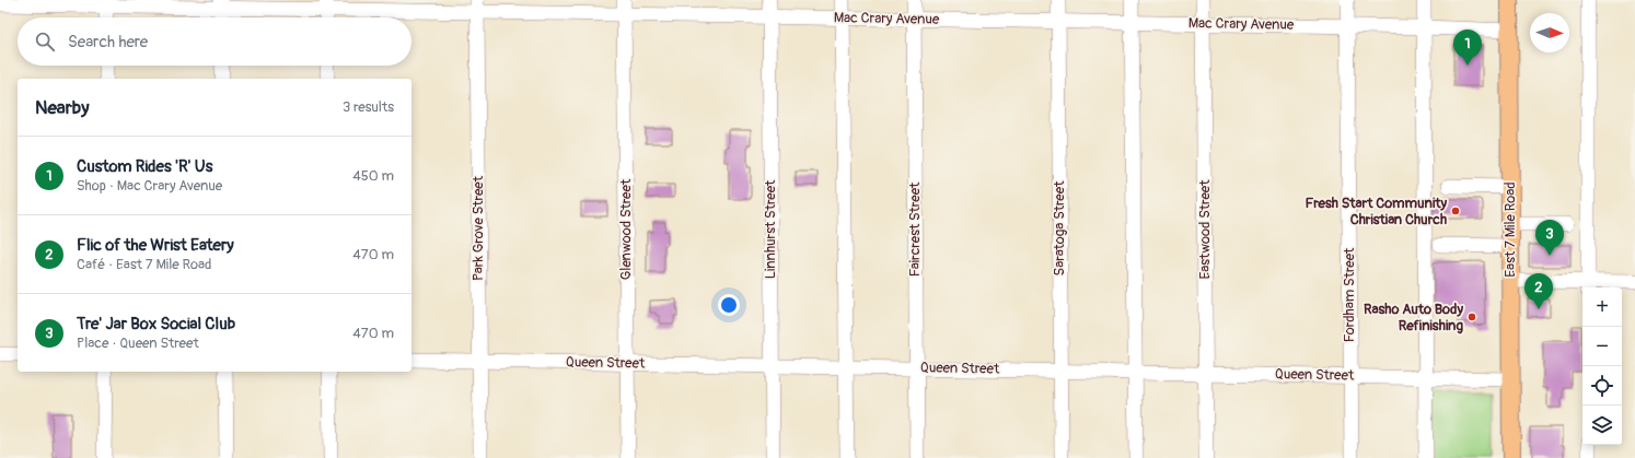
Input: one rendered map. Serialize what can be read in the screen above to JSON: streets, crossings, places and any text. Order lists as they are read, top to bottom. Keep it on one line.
{"streets":{"main road":["East 7 Mile Road"],"street":["Mac Crary Avenue","Park Grove Street","Saratoga Street","Glenwood Street","Linnhurst Street","Faircrest Street","Eastwood Street","Fordham Street","Queen Street"]},"crossings":[["Mac Crary Avenue","Park Grove Street"],["Mac Crary Avenue","Saratoga Street"],["Mac Crary Avenue","Glenwood Street"],["Mac Crary Avenue","Linnhurst Street"],["Mac Crary Avenue","Faircrest Street"],["Mac Crary Avenue","Eastwood Street"],["Mac Crary Avenue","East 7 Mile Road"],["Mac Crary Avenue","Fordham Street"],["Park Grove Street","Queen Street"],["Saratoga Street","Queen Street"],["Glenwood Street","Queen Street"],["Linnhurst Street","Queen Street"],["Faircrest Street","Queen Street"],["Eastwood Street","Queen Street"],["East 7 Mile Road","Queen Street"],["Fordham Street","Queen Street"]],"places":["Fresh Start Community Christian Church","Rasho Auto Body Refinishing"],"north":"right","page":{"search":"Search here","pins":["1","3","2"],"heading":["Nearby","3 results"],"list":[{"mark":"1","name":"Custom Rides 'R' Us","note":"Shop · Mac Crary Avenue","value":"450 m"},{"mark":"2","name":"Flic of the Wrist Eatery","note":"Café · East 7 Mile Road","value":"470 m"},{"mark":"3","name":"Tre' Jar Box Social Club","note":"Place · Queen Street","value":"470 m"}],"map_buttons":["+","−"]}}
